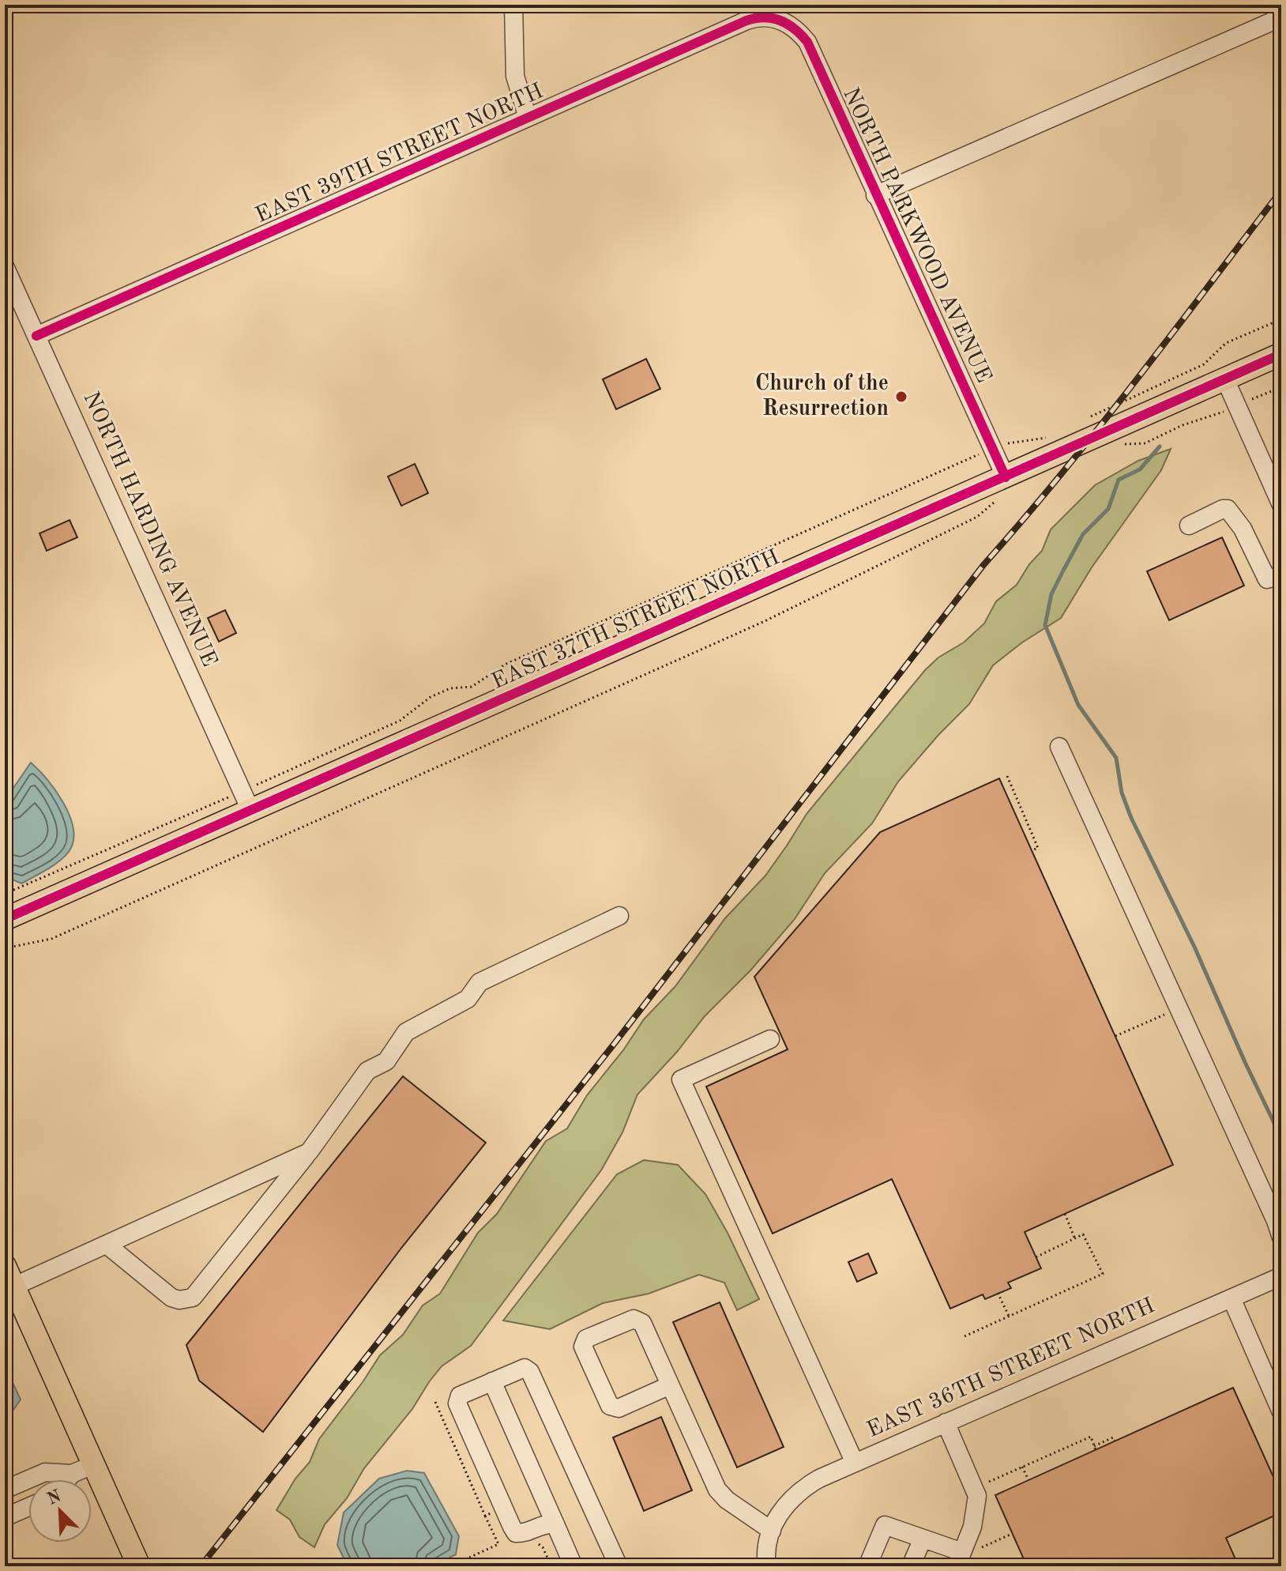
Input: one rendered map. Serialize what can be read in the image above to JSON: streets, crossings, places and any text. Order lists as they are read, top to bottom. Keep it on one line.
{"streets":{"main road":["EAST 37TH STREET NORTH"],"street":["EAST 39TH STREET NORTH","NORTH PARKWOOD AVENUE","NORTH HARDING AVENUE","EAST 36TH STREET NORTH"]},"crossings":[["EAST 39TH STREET NORTH","NORTH PARKWOOD AVENUE"],["EAST 39TH STREET NORTH","NORTH HARDING AVENUE"],["NORTH PARKWOOD AVENUE","EAST 37TH STREET NORTH"],["NORTH HARDING AVENUE","EAST 37TH STREET NORTH"]],"places":["Church of the Resurrection"],"north":"top left"}
